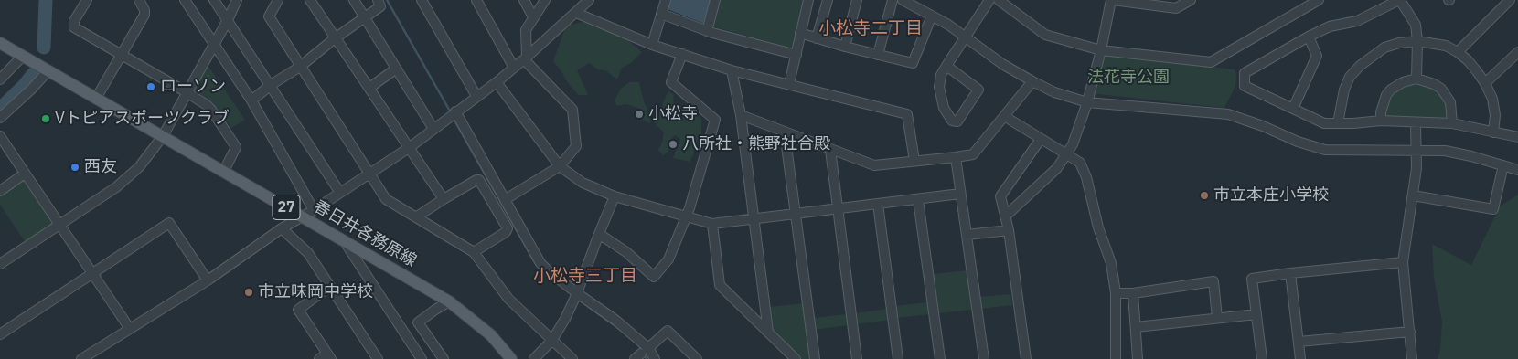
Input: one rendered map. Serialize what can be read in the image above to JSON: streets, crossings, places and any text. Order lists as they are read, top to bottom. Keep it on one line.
{"streets":{"main road":["27","春日井各務原線"]},"districts":["小松寺二丁目","小松寺三丁目"],"parks":["法花寺公園"],"places":["ローソン","小松寺","Vトピアスポーツクラブ","八所社・熊野社合殿","西友","市立本庄小学校","市立味岡中学校"]}
